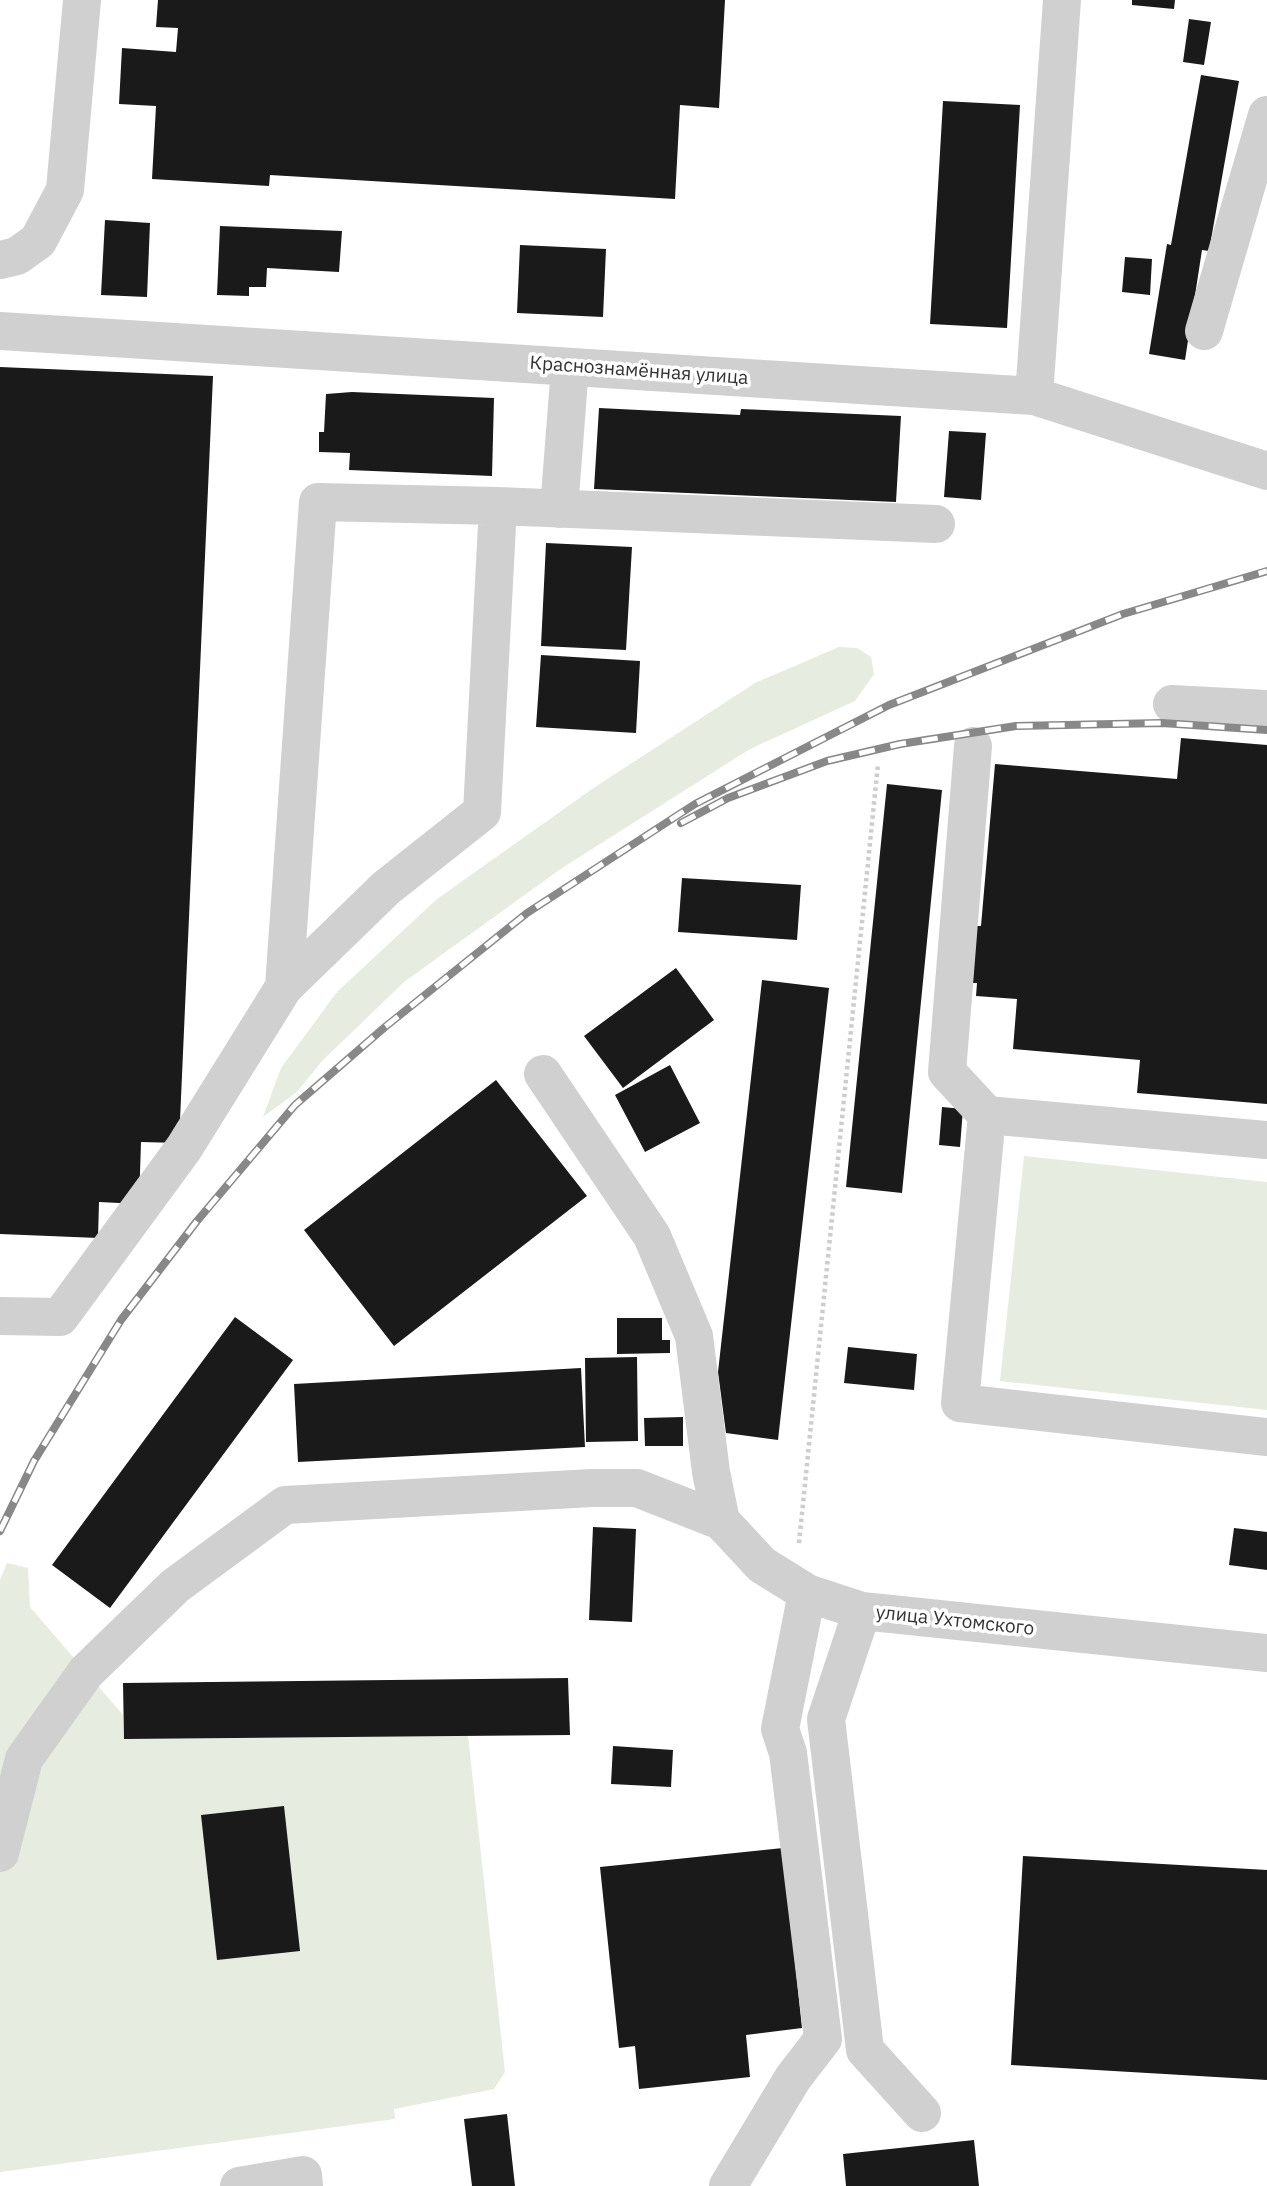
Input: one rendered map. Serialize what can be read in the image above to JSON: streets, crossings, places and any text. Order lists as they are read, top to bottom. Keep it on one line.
{"streets":{"street":["Краснознамённая улица","улица Ухтомского"]}}
